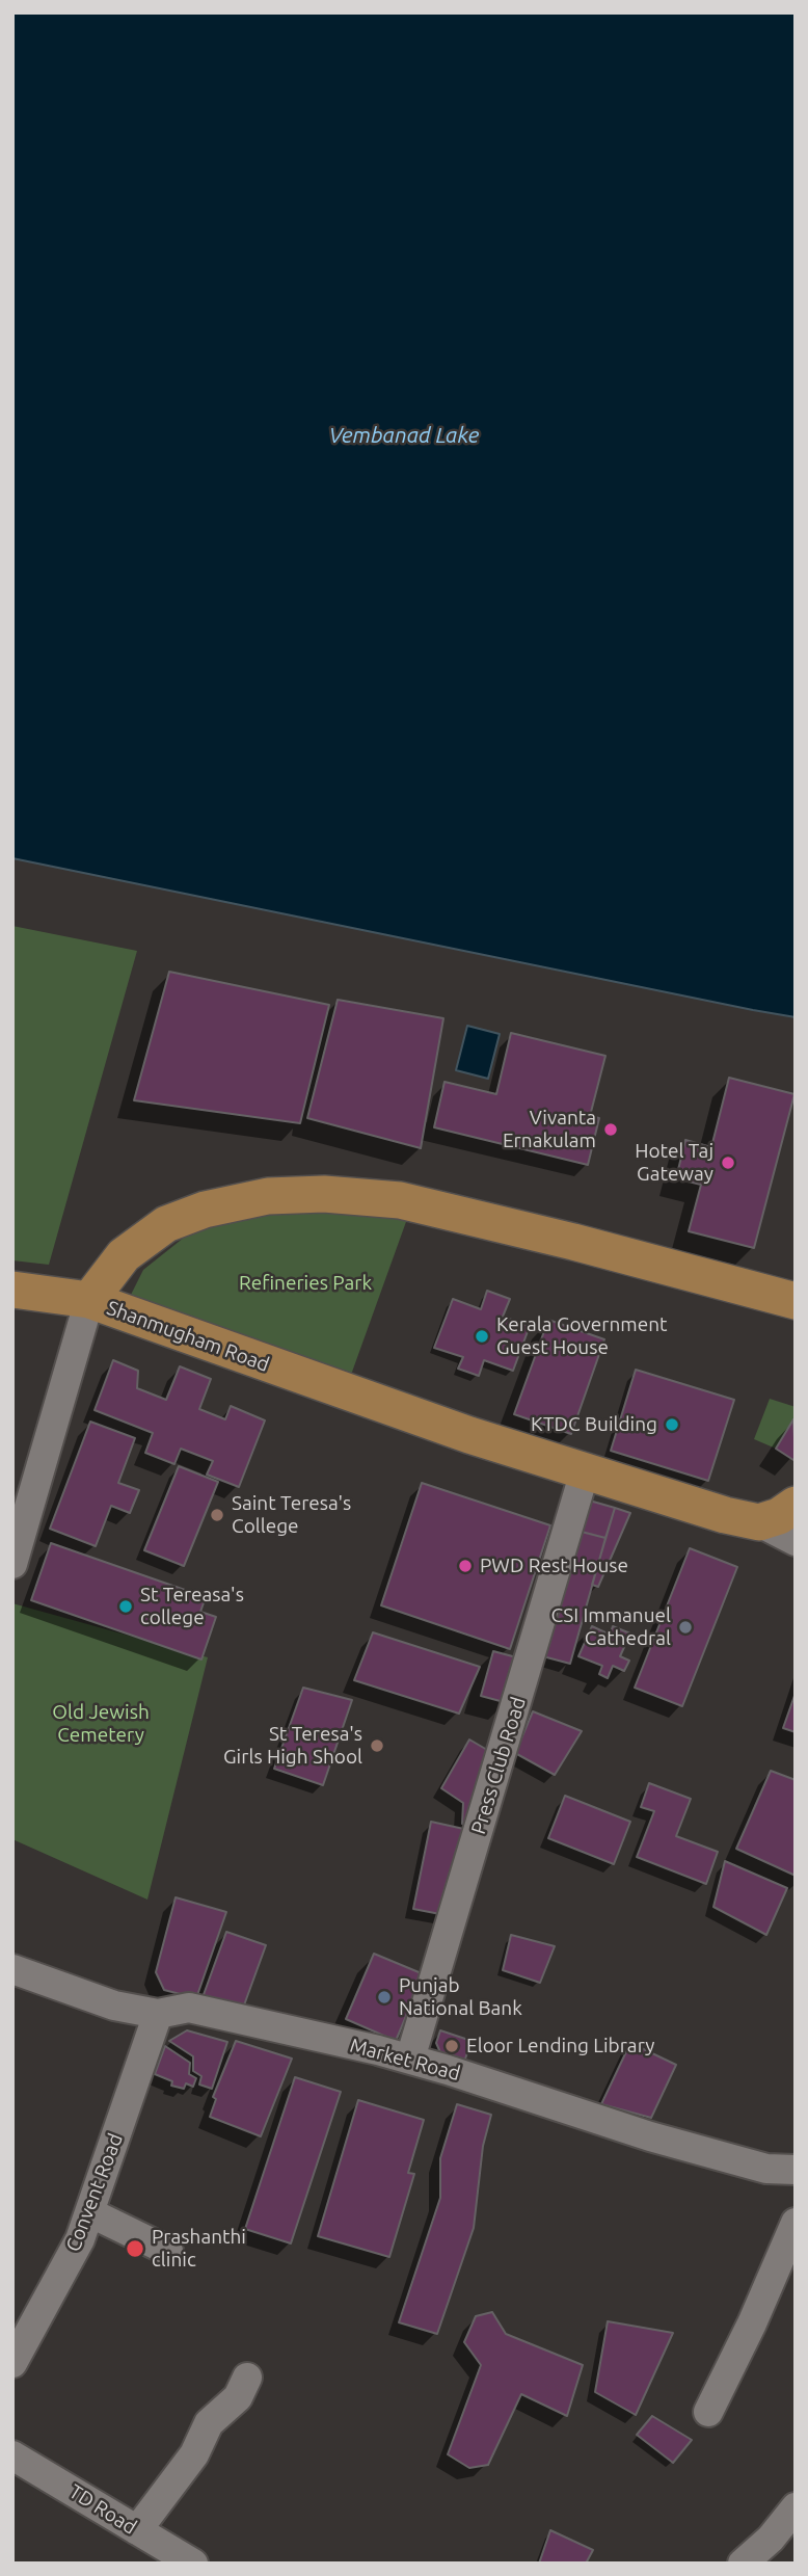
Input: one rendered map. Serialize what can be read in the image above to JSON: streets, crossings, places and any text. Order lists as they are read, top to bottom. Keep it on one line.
{"streets":{"main road":["Shanmugham Road"],"street":["Press Club Road","Market Road","Convent Road","TD Road"]},"crossings":[["Shanmugham Road","Press Club Road"],["Press Club Road","Market Road"],["Market Road","Convent Road"]],"water":["Vembanad Lake"],"parks":["Refineries Park","Old Jewish Cemetery"],"places":["Vivanta Ernakulam","Hotel Taj Gateway","Kerala Government Guest House","KTDC Building","Saint Teresa's College","PWD Rest House","St Tereasa's college","CSI Immanuel Cathedral","St Teresa's Girls High Shool","Punjab National Bank","Eloor Lending Library","Prashanthi clinic"]}
